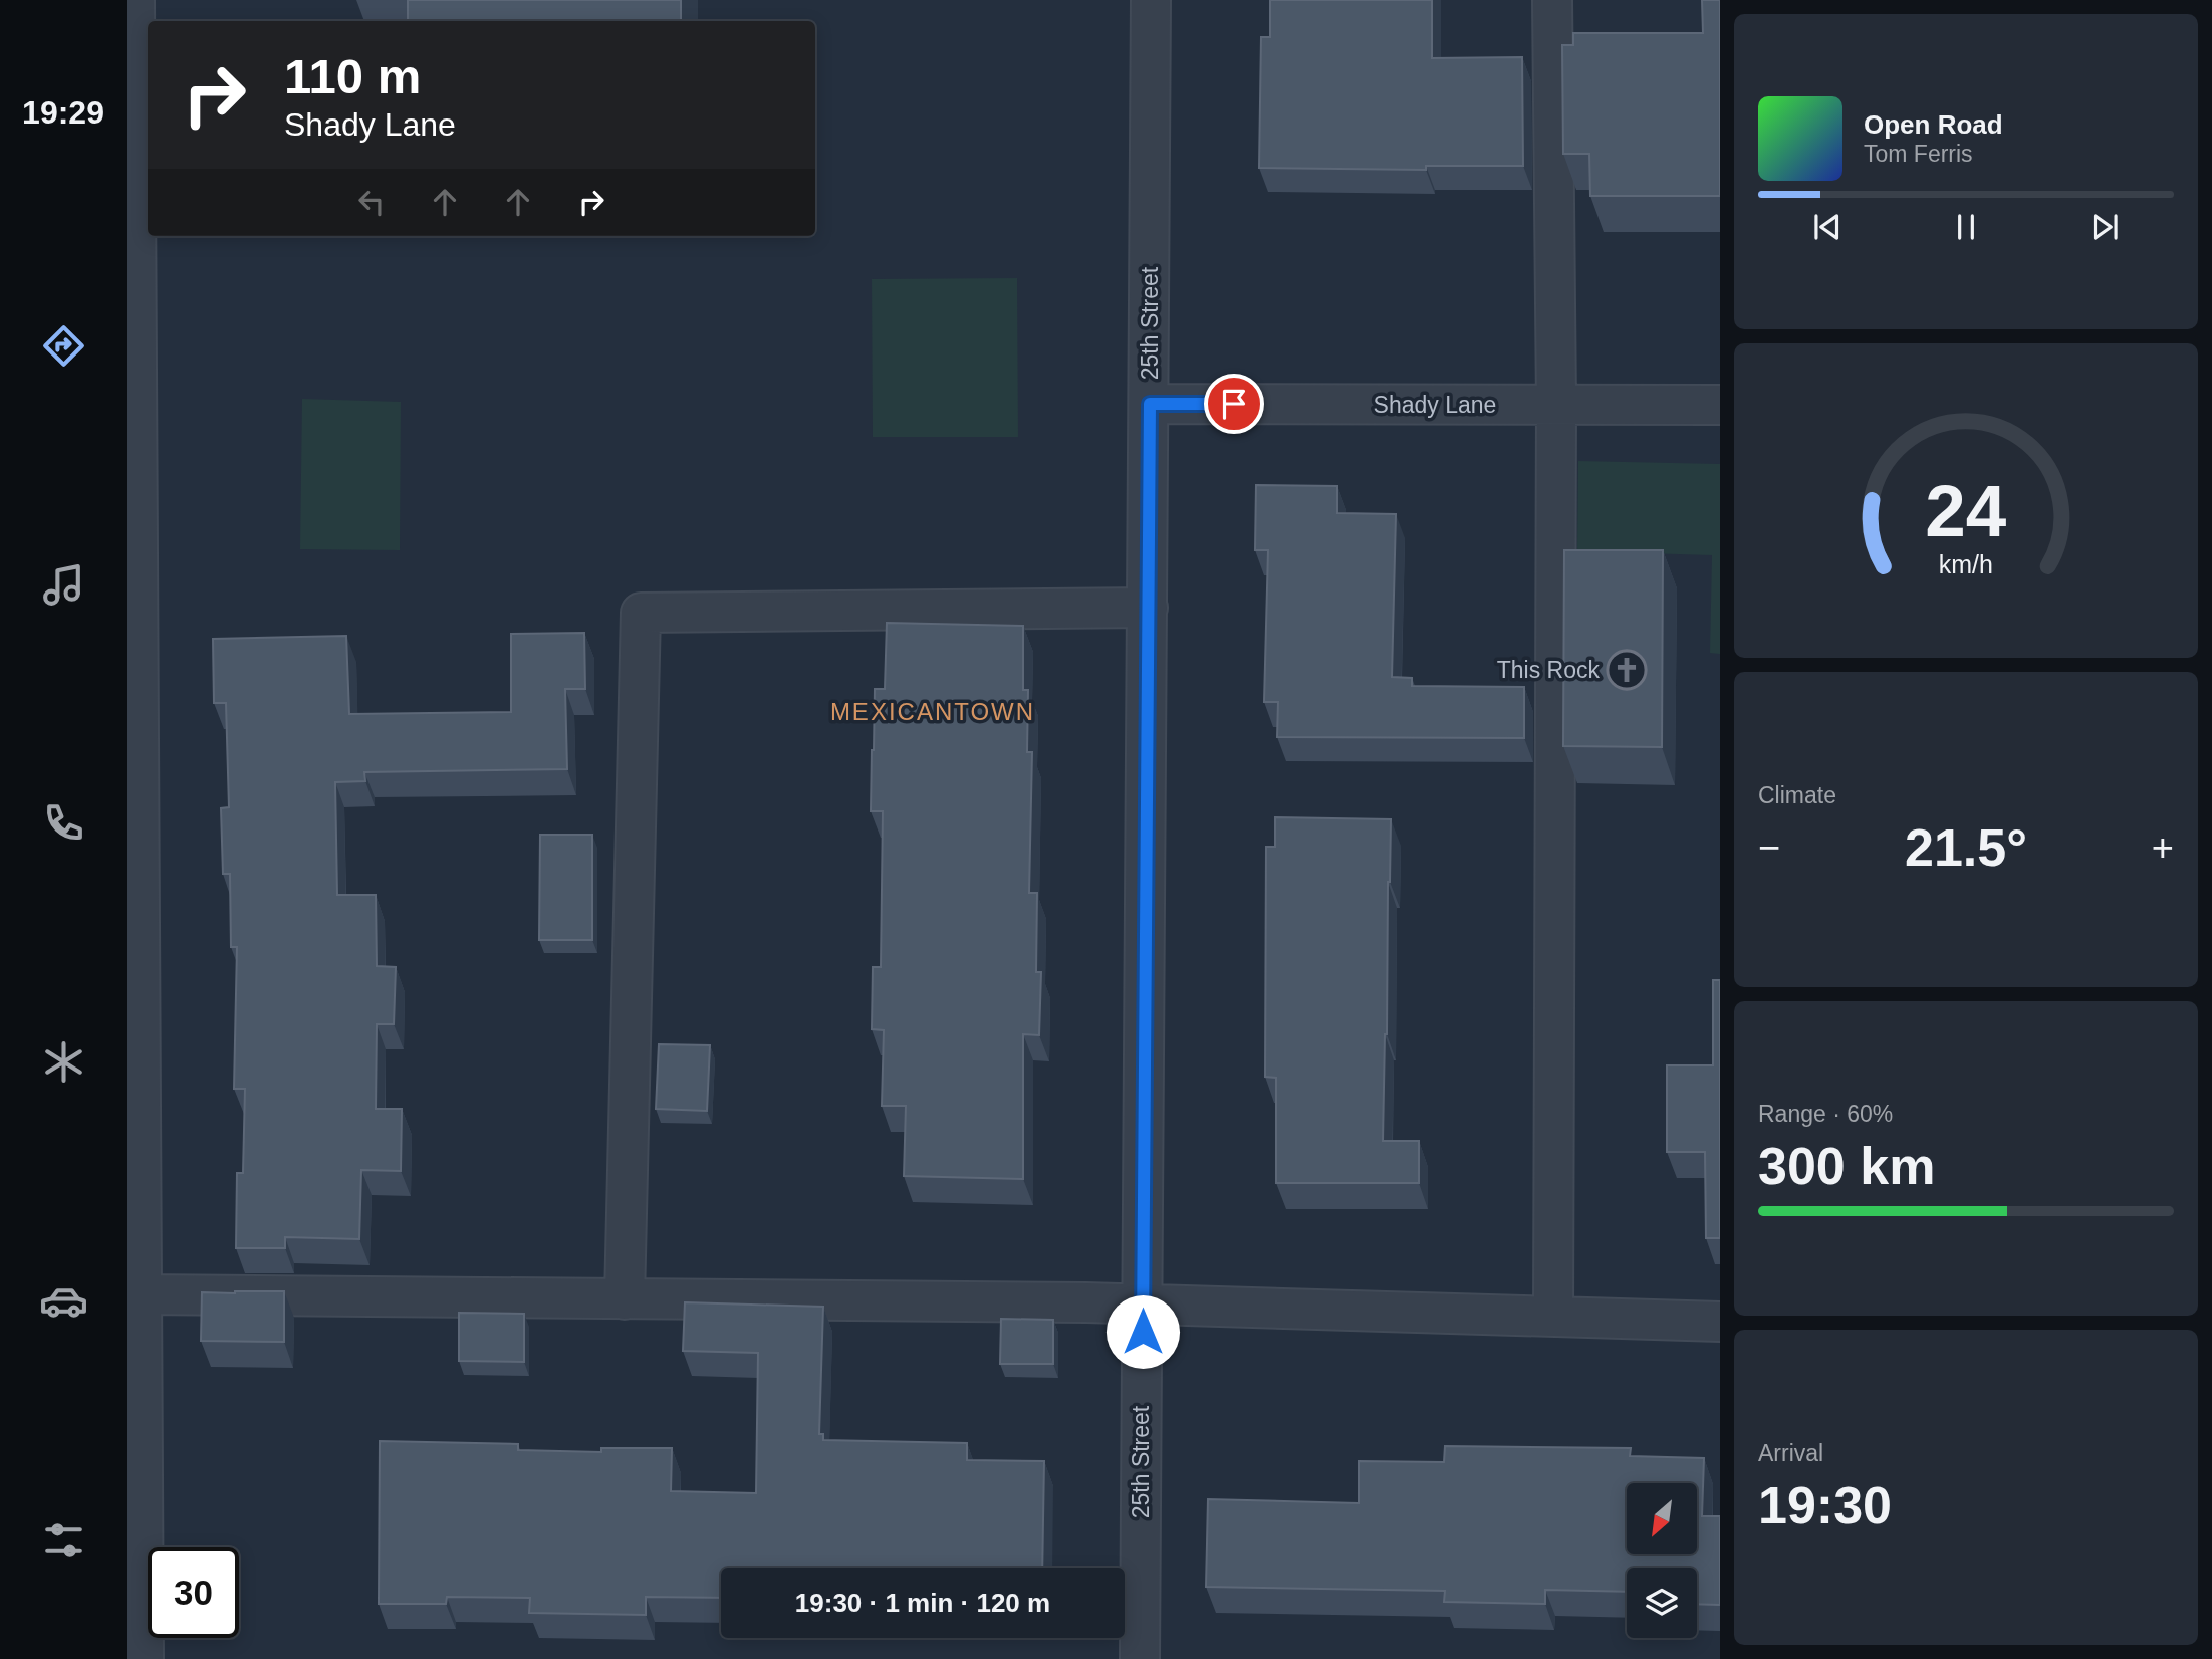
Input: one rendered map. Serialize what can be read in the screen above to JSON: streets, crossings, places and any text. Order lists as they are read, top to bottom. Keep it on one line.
{"streets":{"street":["25th Street","Shady Lane"]},"crossings":[["25th Street","Shady Lane"]],"districts":["MEXICANTOWN"],"places":{"church":["This Rock"]},"north":"bottom left","page":{"tabs":"19:29","turn":["110 m","Shady Lane"],"song":["Open Road","Tom Ferris"],"tile":["Climate",["Range · 60%","300 km"],["Arrival","19:30"]],"heat":["−","21.5°","+"],"limit":"30","trip":"19:30 · 1 min · 120 m","gauge":["24","km/h"]}}
